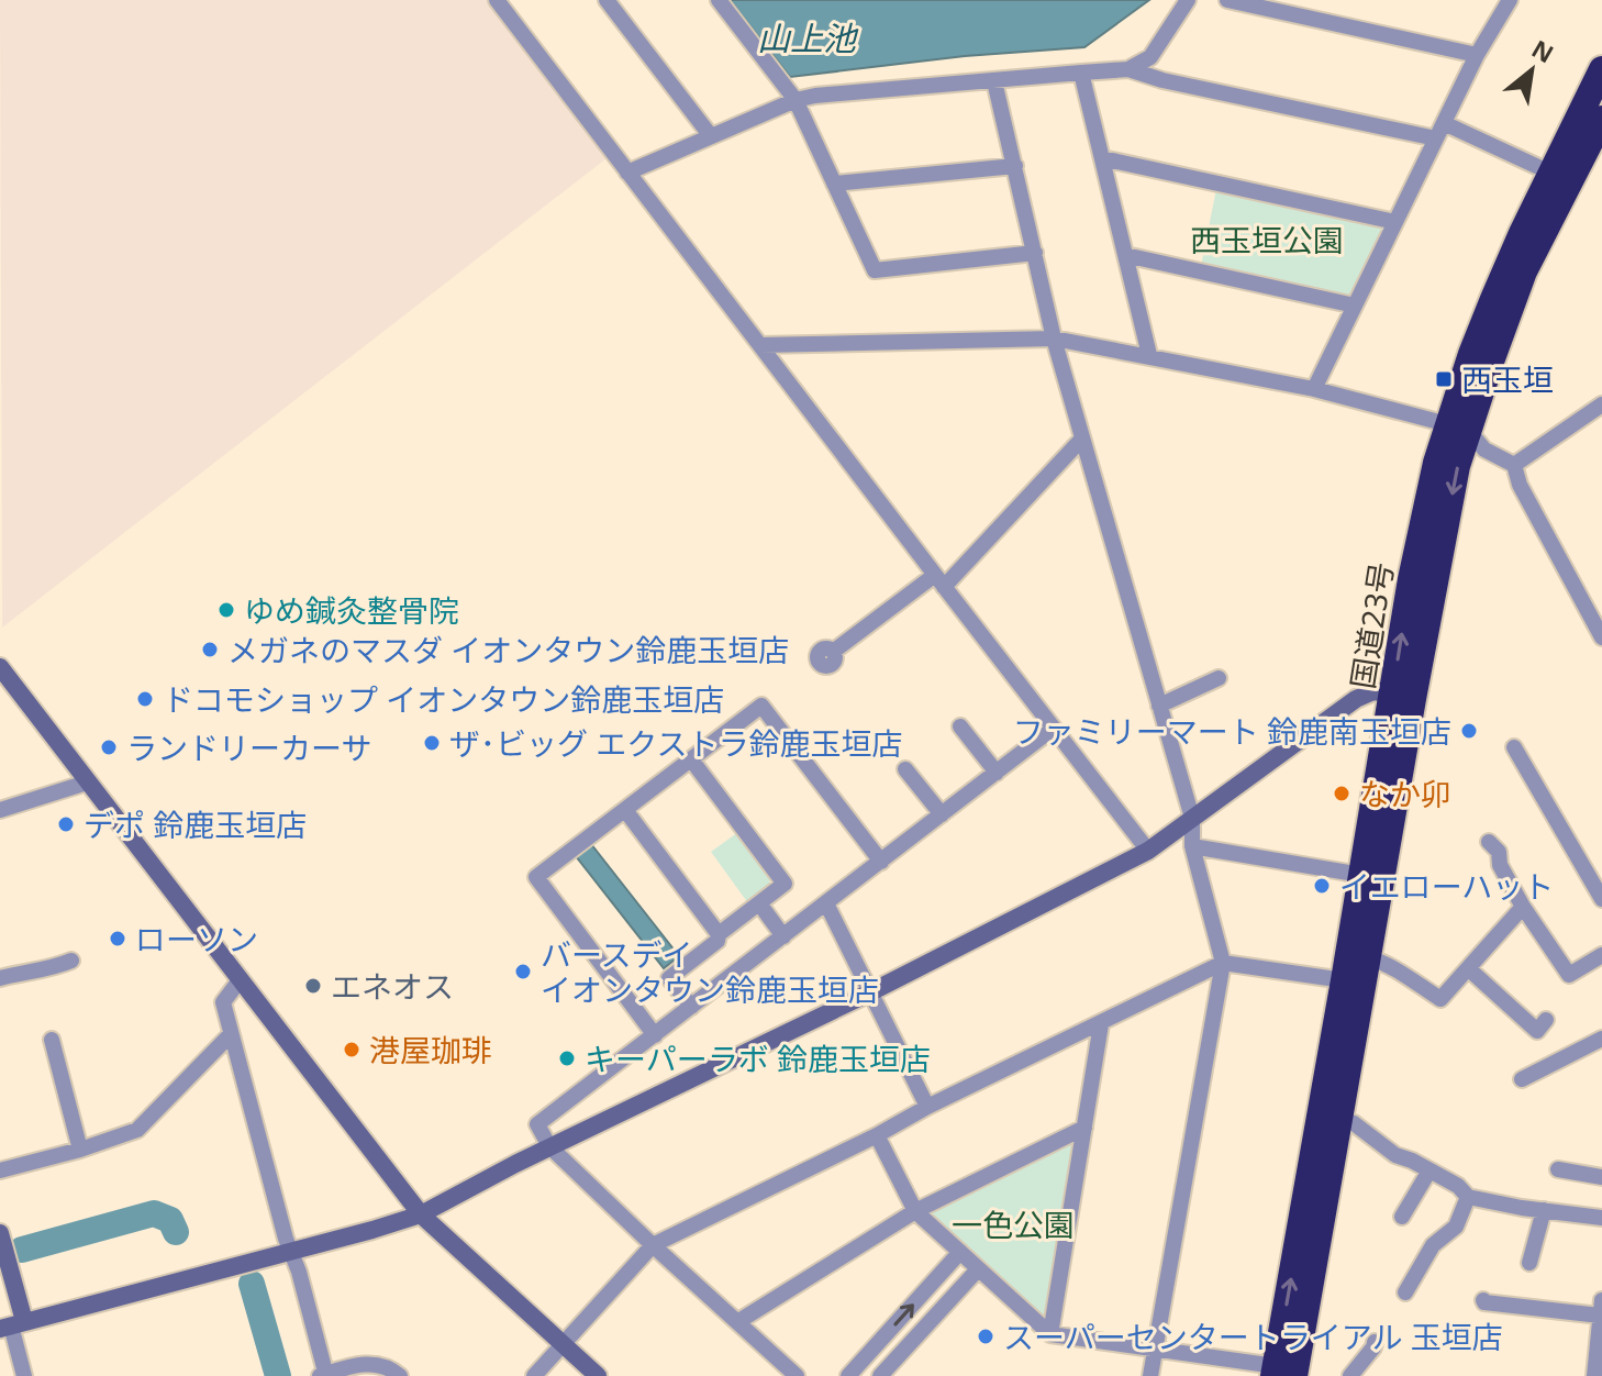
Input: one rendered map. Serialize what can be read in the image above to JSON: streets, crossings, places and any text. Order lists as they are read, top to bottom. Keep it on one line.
{"streets":{"highway":["国道23号"]},"water":["山上池"],"parks":["西玉垣公園","一色公園"],"places":{"transit":["西玉垣"],"other":["ゆめ鍼灸整骨院","メガネのマスダ イオンタウン鈴鹿玉垣店","ドコモショップ イオンタウン鈴鹿玉垣店","ファミリーマート 鈴鹿南玉垣店","ザ･ビッグ エクストラ鈴鹿玉垣店","ランドリーカーサ","なか卯","デポ 鈴鹿玉垣店","イエローハット","ローソン","バースデイ イオンタウン鈴鹿玉垣店","エネオス","港屋珈琲","キーパーラボ 鈴鹿玉垣店","スーパーセンタートライアル 玉垣店"]},"north":"top right"}
